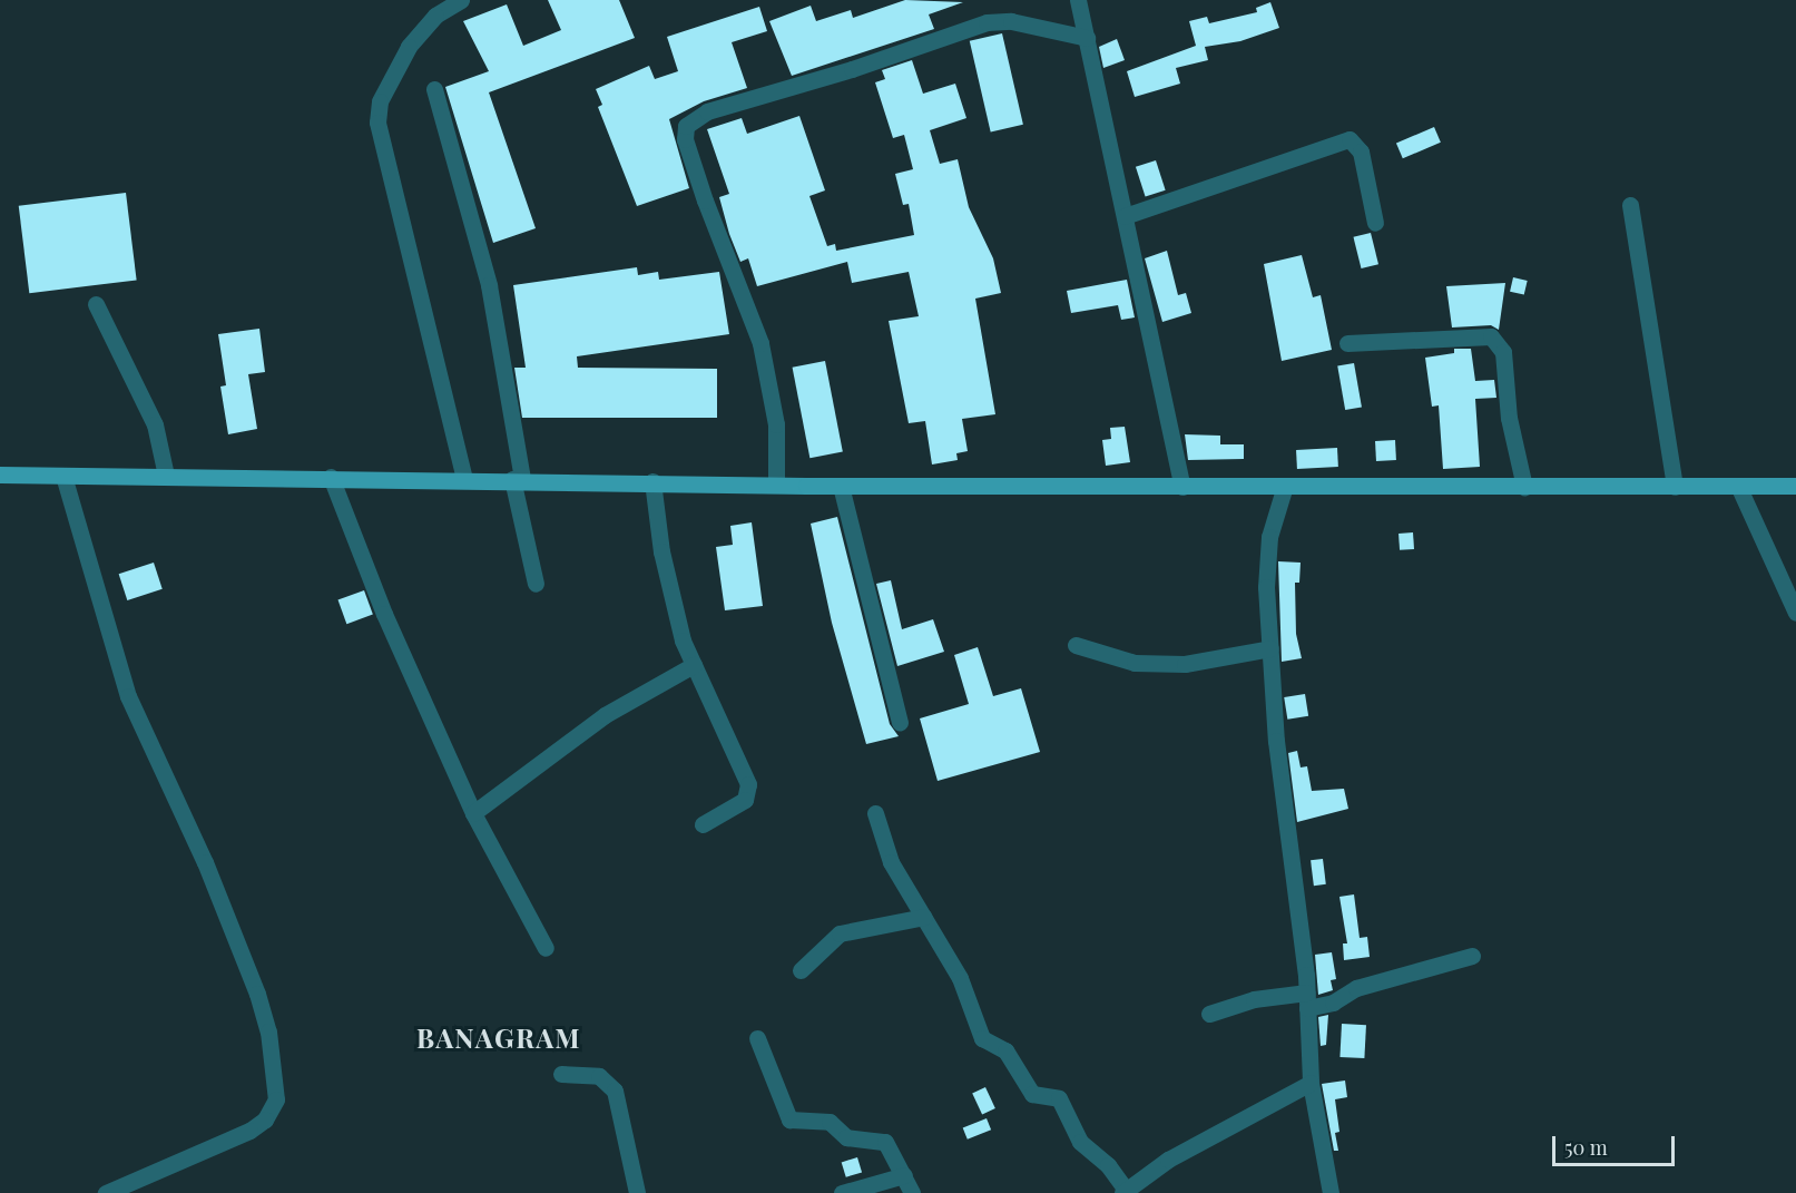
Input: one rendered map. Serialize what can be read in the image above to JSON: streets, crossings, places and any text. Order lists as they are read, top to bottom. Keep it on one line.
{"districts":["BANAGRAM"],"scale_bar":"50 m"}
